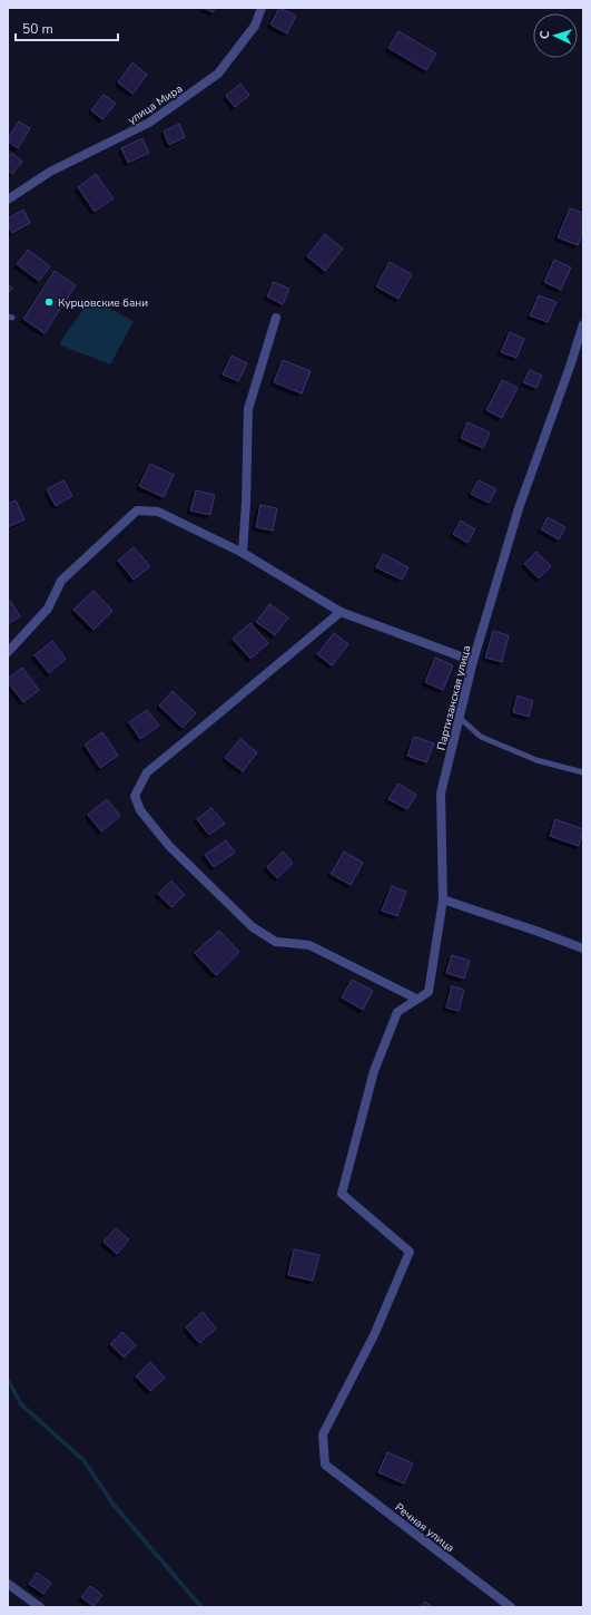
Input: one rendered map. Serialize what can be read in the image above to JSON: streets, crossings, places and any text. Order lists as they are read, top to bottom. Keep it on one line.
{"streets":{"street":["улица Мира","Партизанская улица","Речная улица"]},"crossings":[["Партизанская улица","Речная улица"]],"places":["Курцовские бани"],"scale_bar":"50 m","north":"left"}
